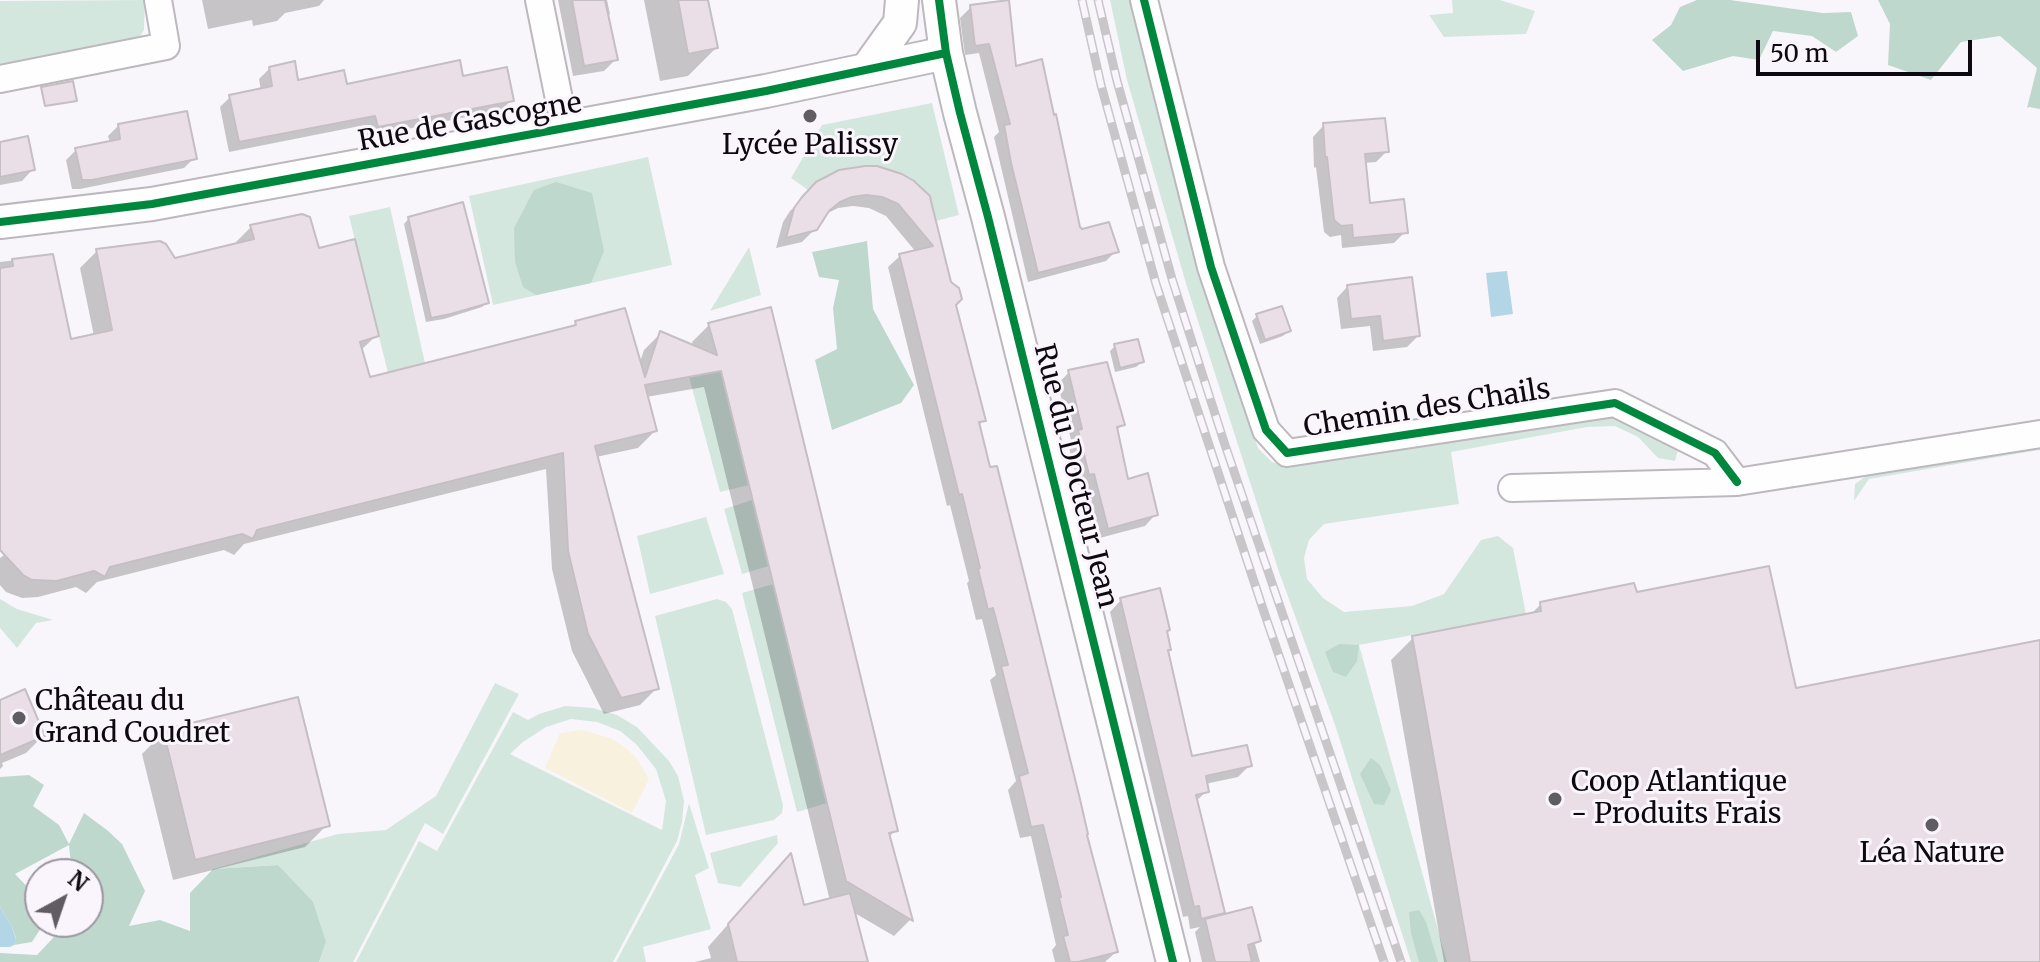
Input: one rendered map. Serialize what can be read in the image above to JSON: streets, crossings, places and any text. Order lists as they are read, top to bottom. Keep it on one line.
{"streets":{"street":["Rue de Gascogne","Chemin des Chails","Rue du Docteur Jean"]},"crossings":[["Rue de Gascogne","Rue du Docteur Jean"]],"places":["Lycée Palissy","Château du Grand Coudret","Coop Atlantique - Produits Frais","Léa Nature"],"scale_bar":"50 m","north":"top right"}
